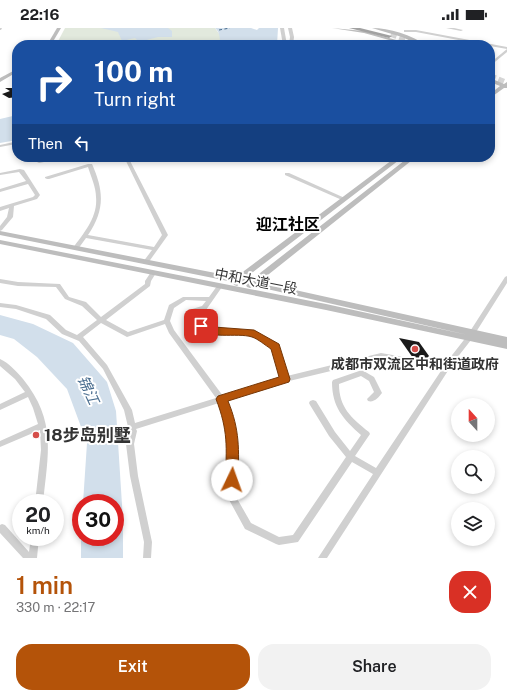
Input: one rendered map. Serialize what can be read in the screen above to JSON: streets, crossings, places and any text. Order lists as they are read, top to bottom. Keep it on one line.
{"streets":{"main road":["中和大道一段"]},"districts":["迎江社区"],"water":["锦江"],"places":["成都市双流区中和街道政府","18步岛别墅"],"north":"top","page":{"status":"22:16","turn":["100 m","Turn right"],"then":"Then","speed":"20 km/h","limit":"30","heading":["1 min","330 m · 22:17"],"buttons":["Exit","Share"]}}
